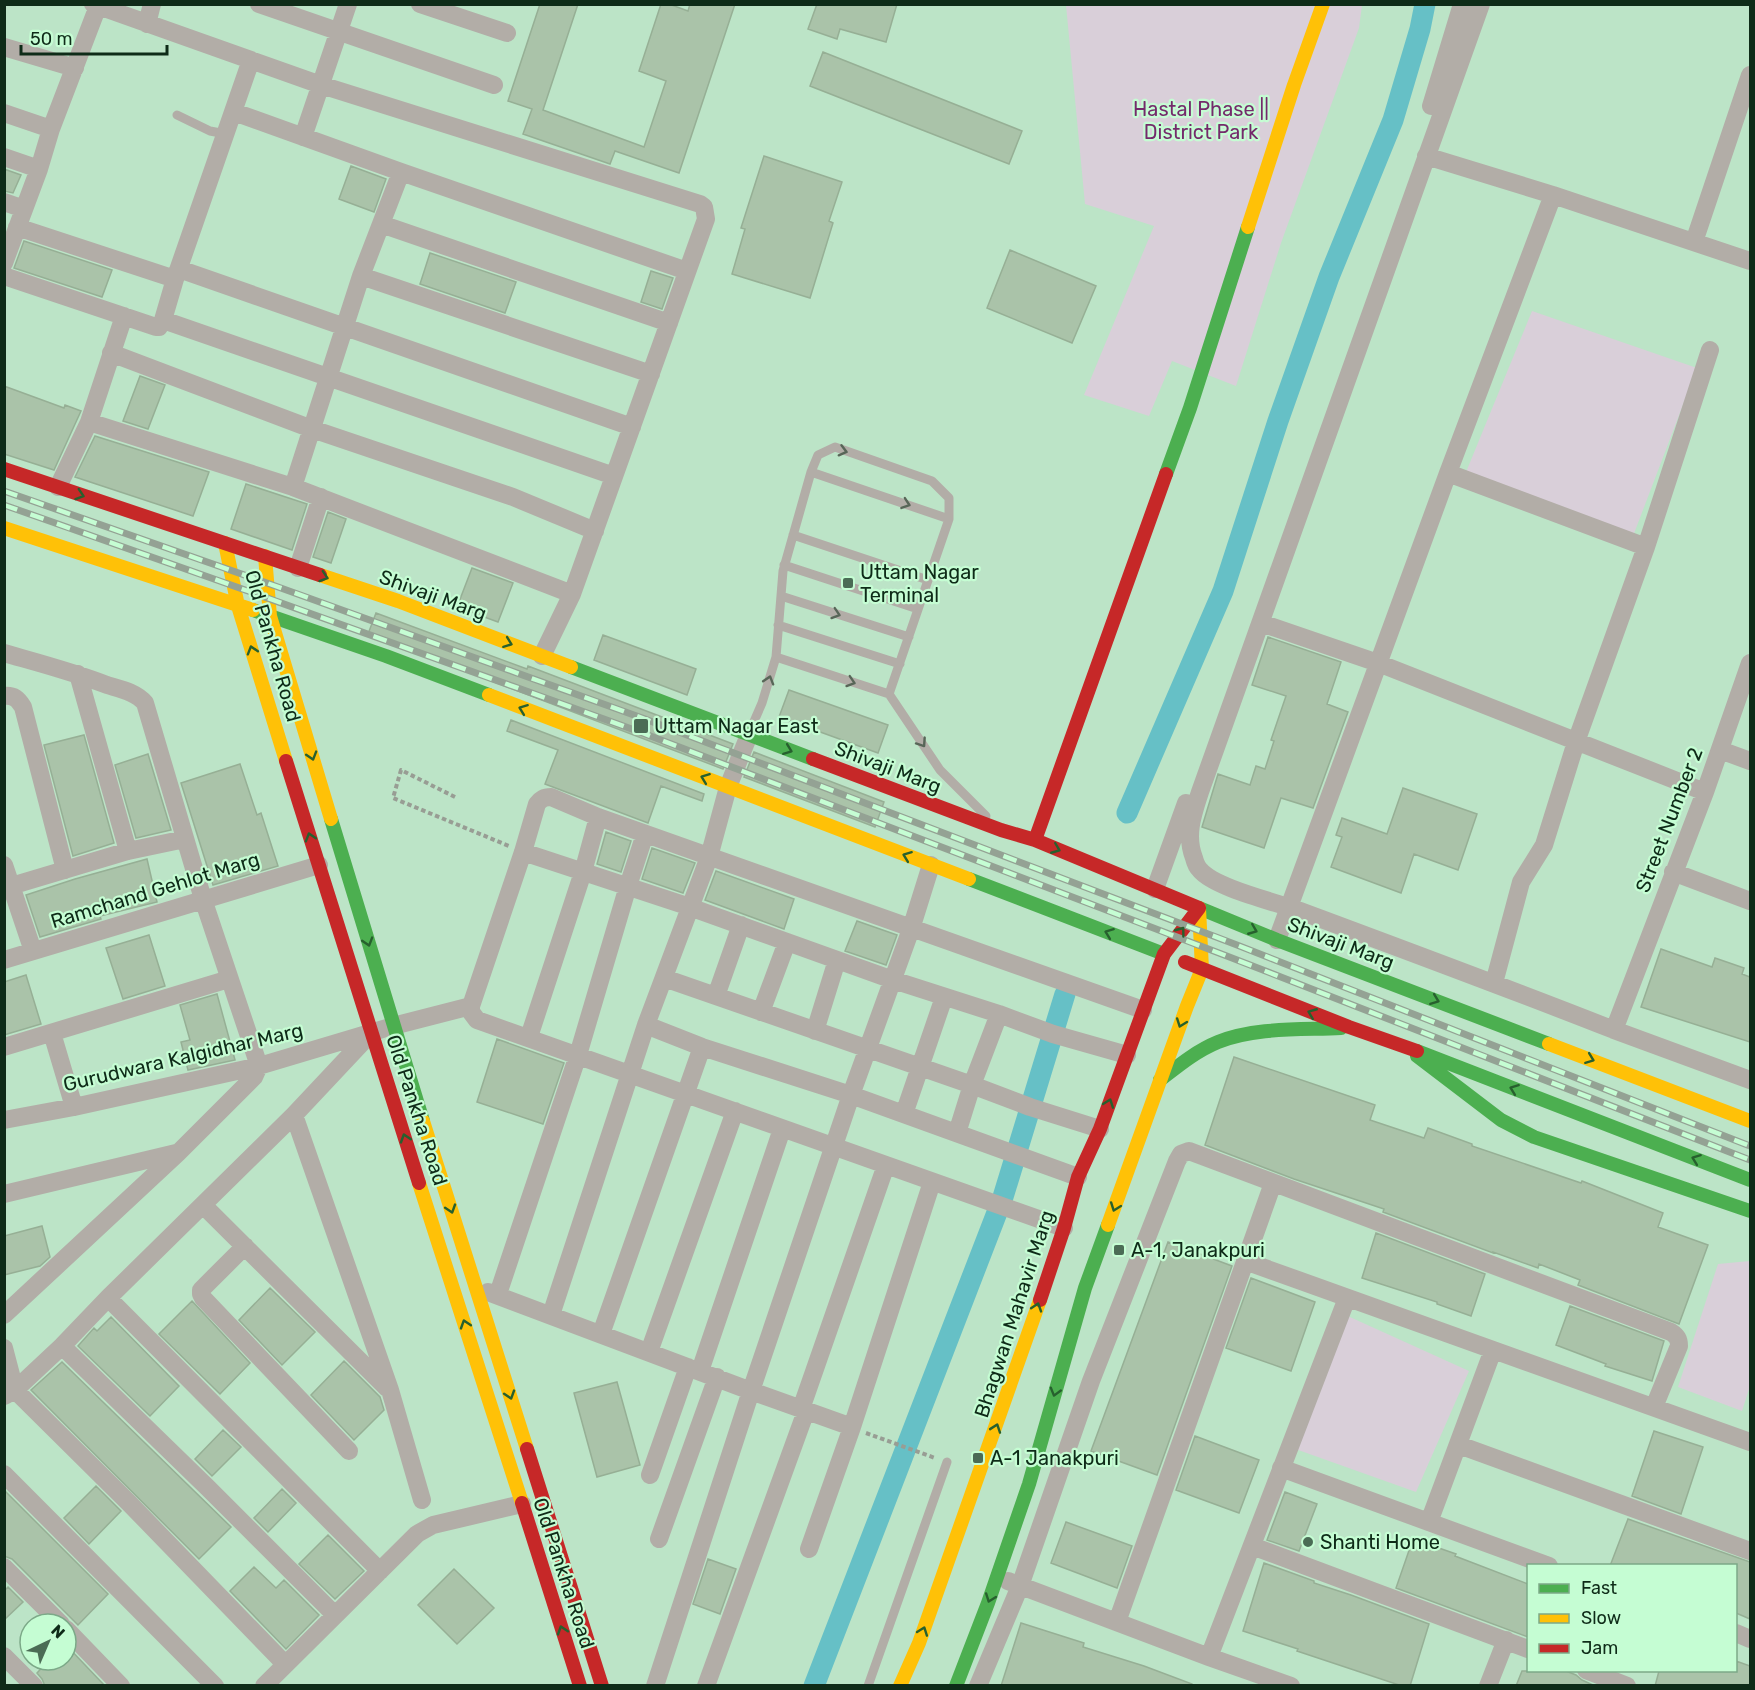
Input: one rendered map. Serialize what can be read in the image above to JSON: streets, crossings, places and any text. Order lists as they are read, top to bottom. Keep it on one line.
{"streets":{"main road":["Shivaji Marg","Old Pankha Road","Bhagwan Mahavir Marg"],"street":["Street Number 2","Ramchand Gehlot Marg","Gurudwara Kalgidhar Marg"]},"crossings":[["Shivaji Marg","Old Pankha Road"],["Shivaji Marg","Bhagwan Mahavir Marg"],["Old Pankha Road","Ramchand Gehlot Marg"],["Old Pankha Road","Gurudwara Kalgidhar Marg"]],"parks":["Hastal Phase || District Park"],"places":{"transit":["Uttam Nagar Terminal","Uttam Nagar East","A-1, Janakpuri","A-1 Janakpuri"],"other":["Shanti Home"]},"legend":["Fast","Slow","Jam"],"scale_bar":"50 m","north":"top right"}
